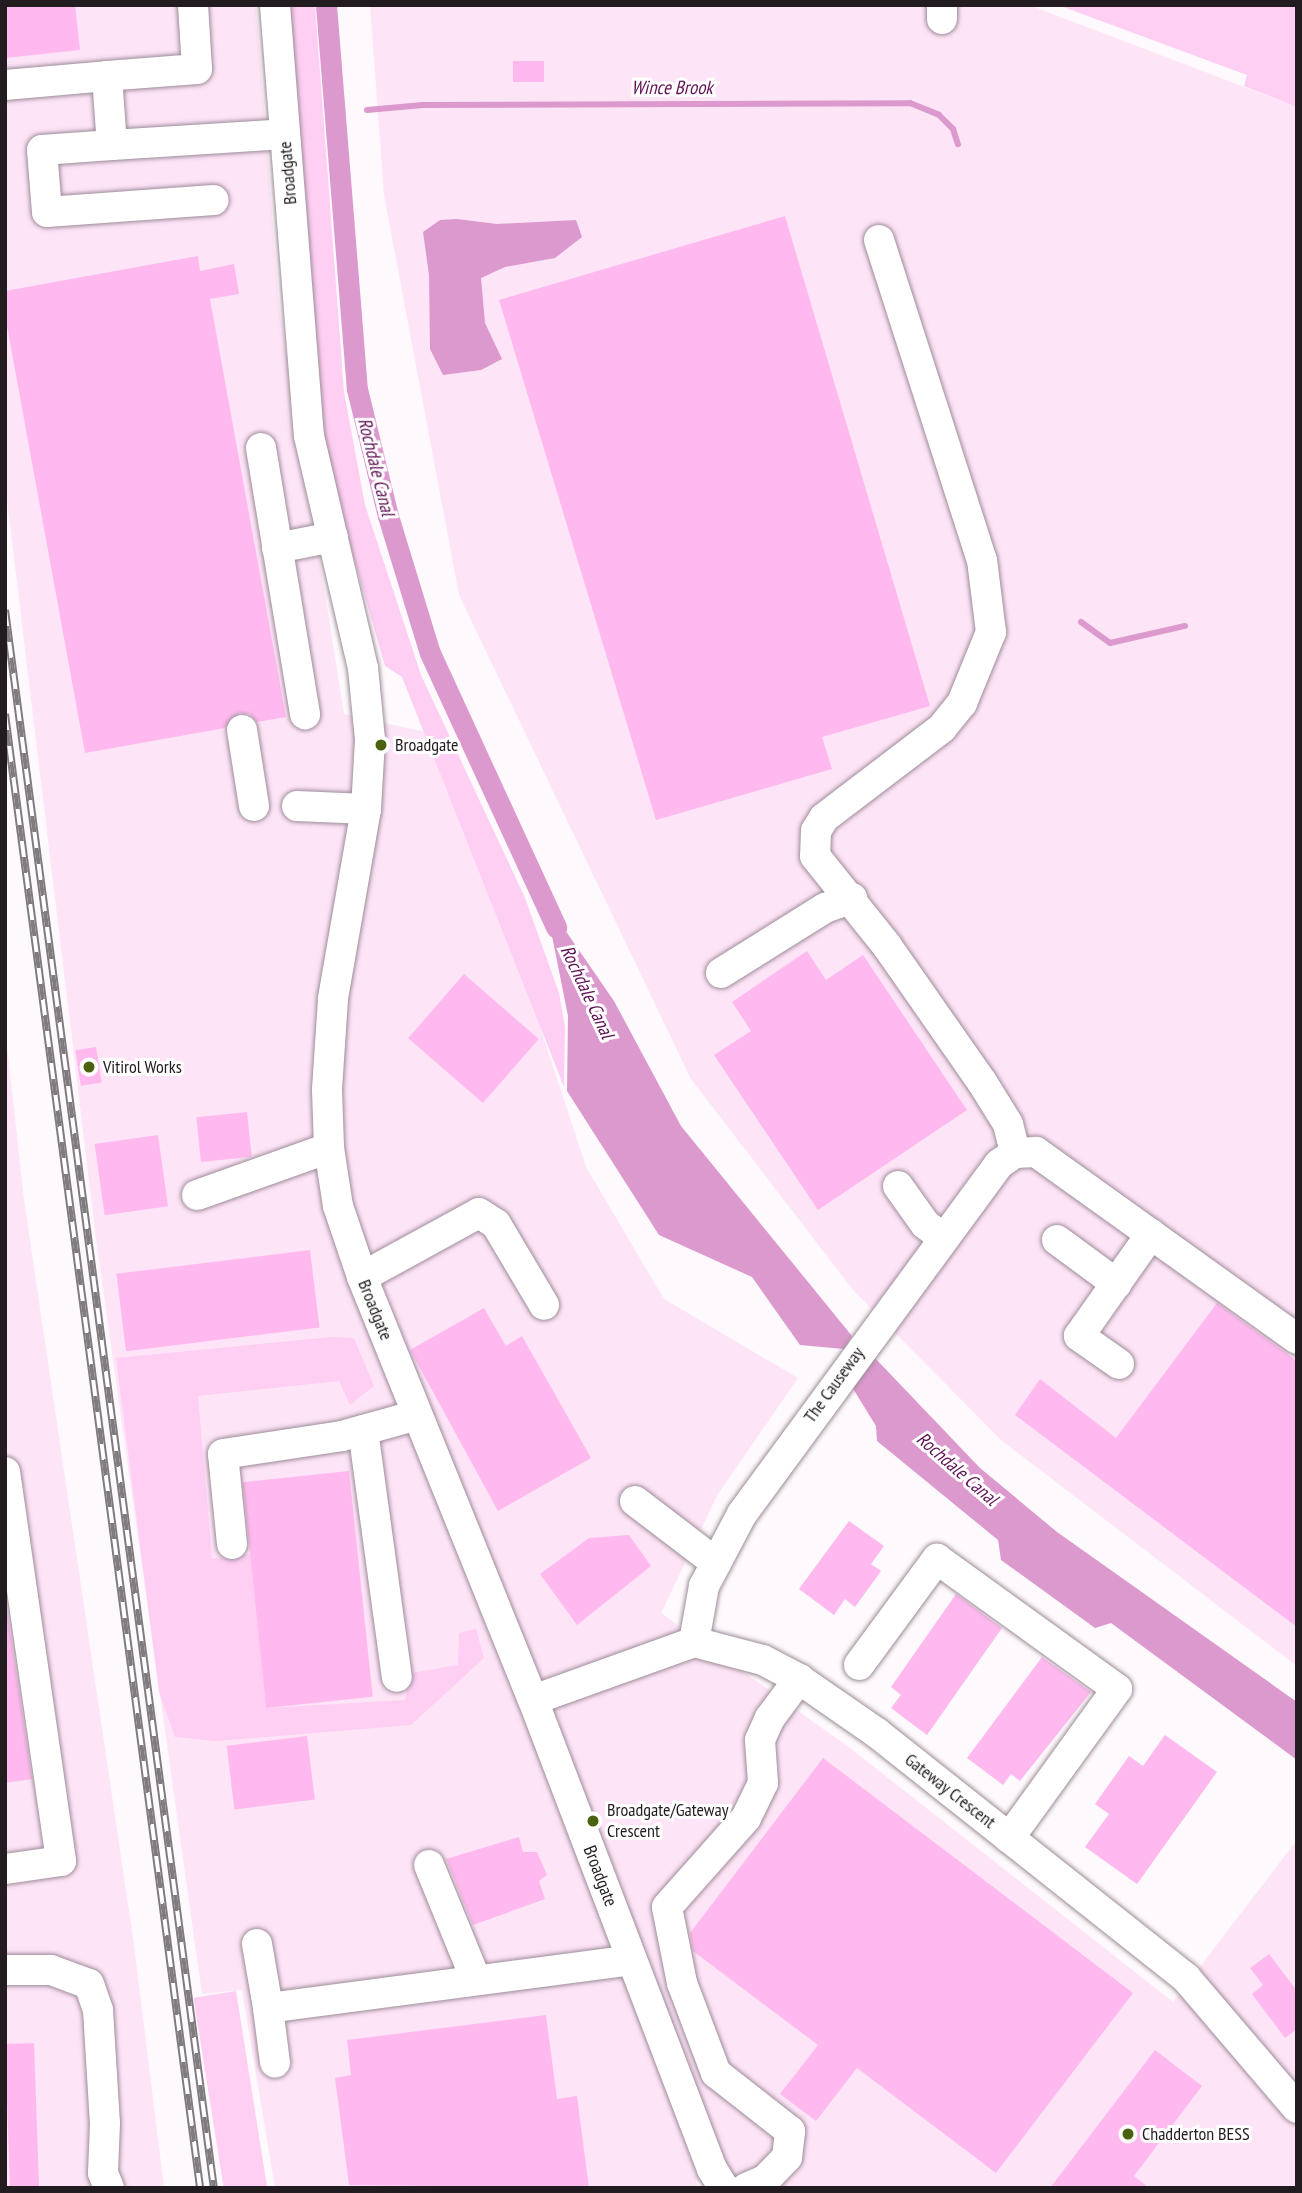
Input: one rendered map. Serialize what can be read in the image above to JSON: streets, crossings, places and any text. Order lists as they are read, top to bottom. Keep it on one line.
{"streets":{"street":["Broadgate","The Causeway","Gateway Crescent"]},"crossings":[["The Causeway","Gateway Crescent"]],"water":["Wince Brook","Rochdale Canal"],"places":["Broadgate","Vitirol Works","Broadgate/Gateway Crescent","Chadderton BESS"]}
